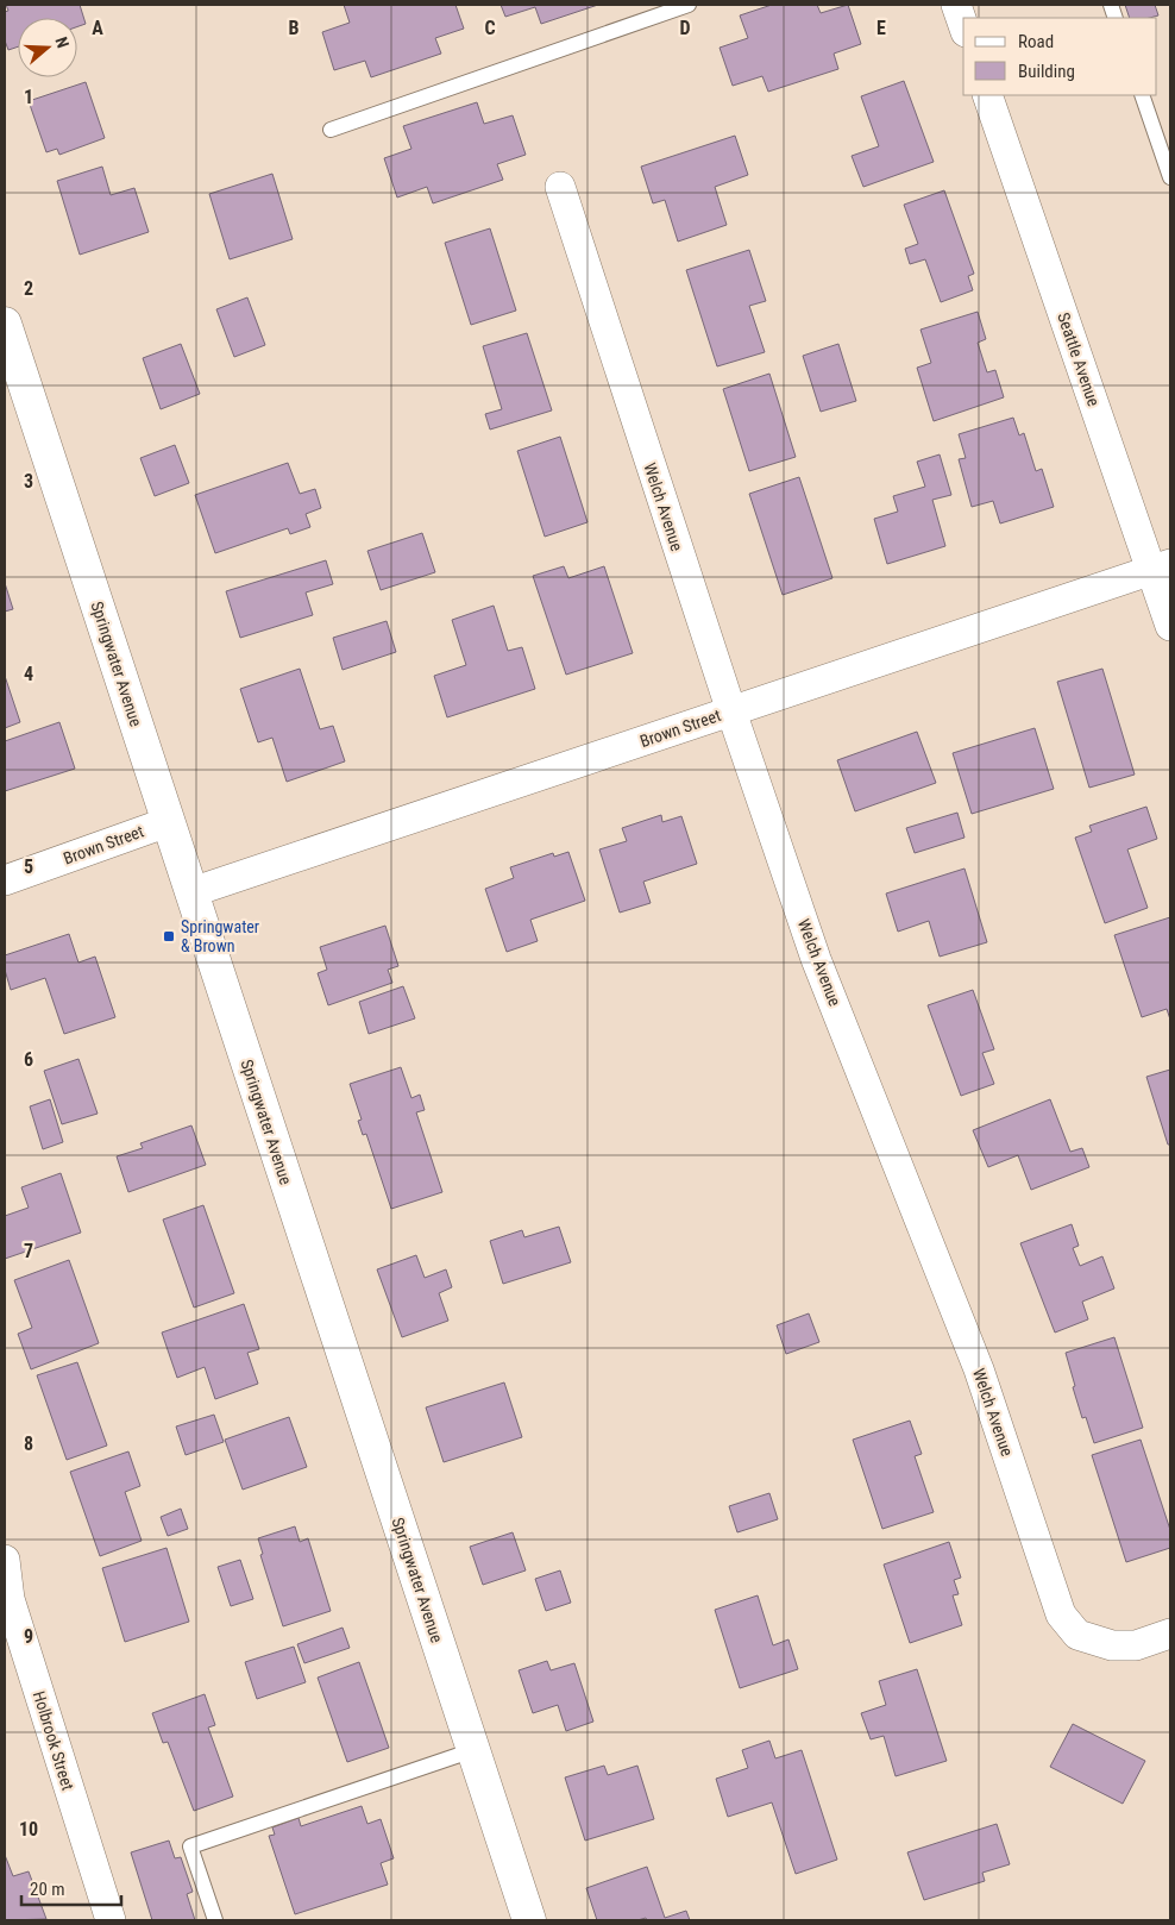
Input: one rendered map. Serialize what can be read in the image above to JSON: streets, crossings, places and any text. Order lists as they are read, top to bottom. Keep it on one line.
{"streets":{"street":["Seattle Avenue","Welch Avenue","Springwater Avenue","Brown Street","Holbrook Street"]},"crossings":[["Seattle Avenue","Brown Street"],["Welch Avenue","Brown Street"],["Springwater Avenue","Brown Street"]],"places":{"transit":["Springwater & Brown"]},"legend":["Road","Building"],"scale_bar":"20 m","north":"right","grid":{"columns":["A","B","C","D","E"],"rows":["1","2","3","4","5","6","7","8","9","10"]}}
